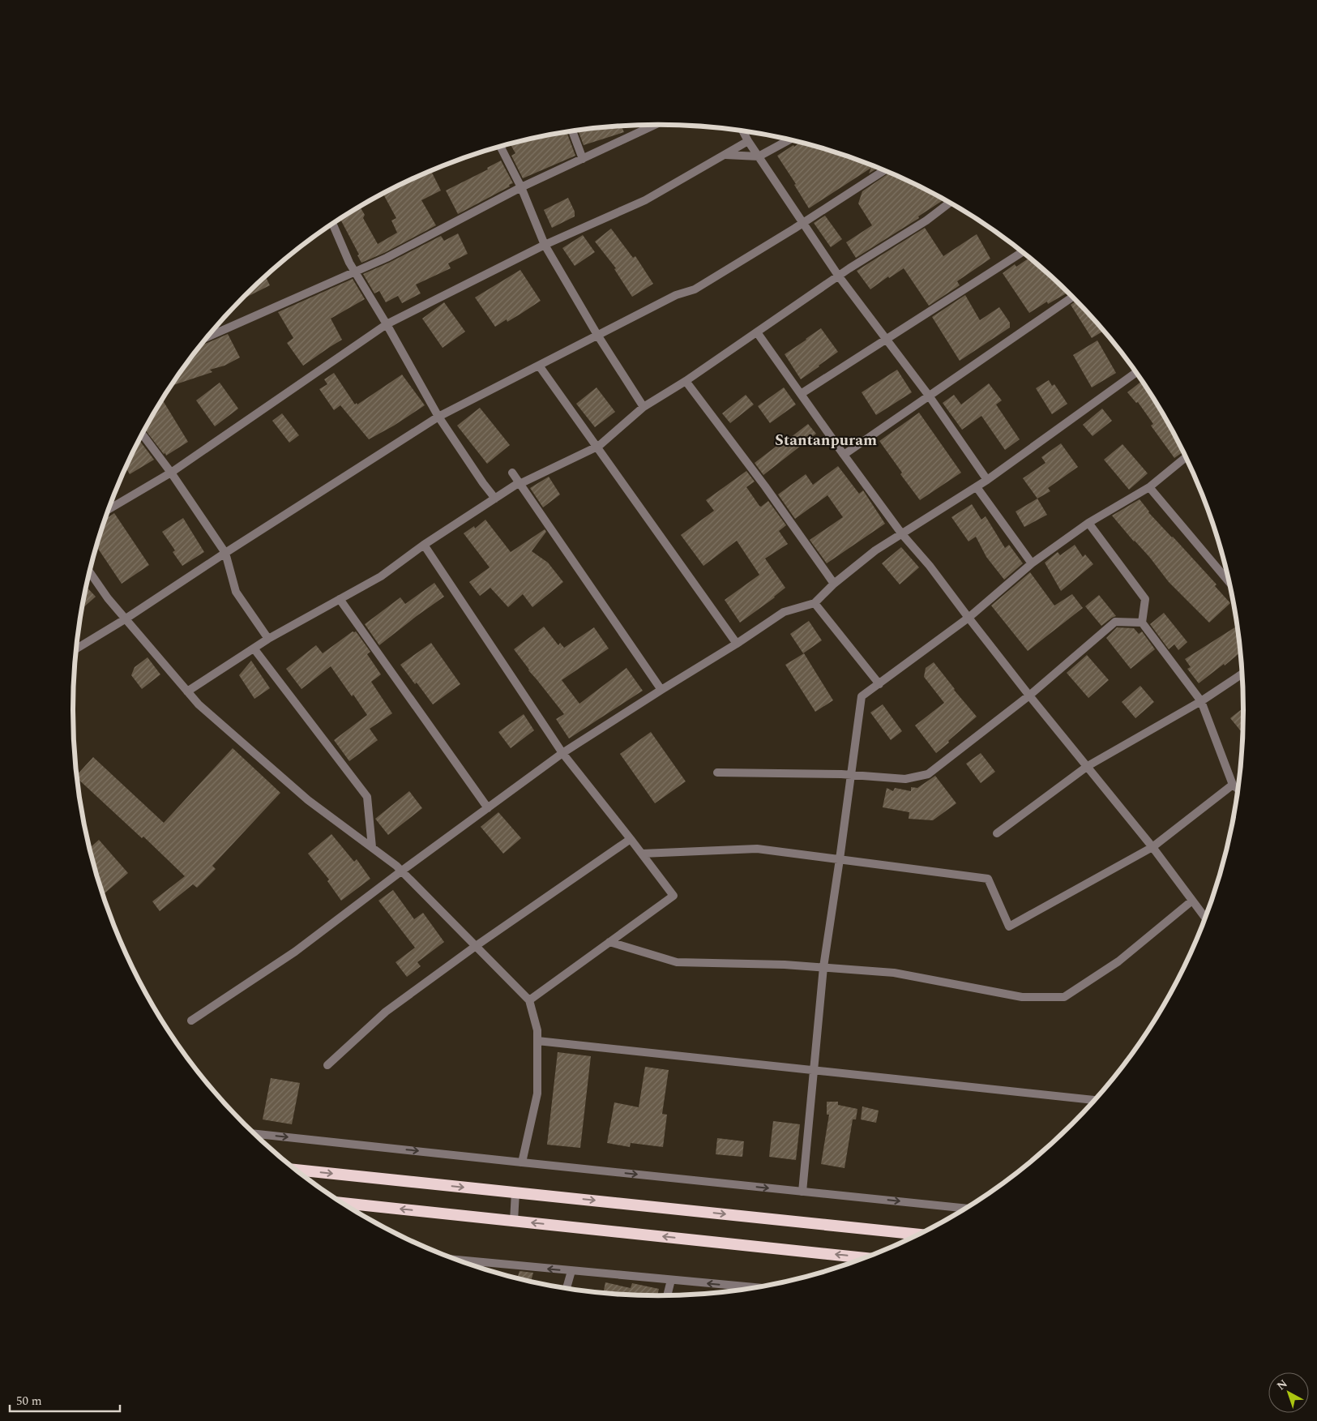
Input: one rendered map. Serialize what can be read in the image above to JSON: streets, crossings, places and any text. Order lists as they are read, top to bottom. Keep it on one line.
{"districts":["Stantanpuram"],"scale_bar":"50 m","north":"top left"}
